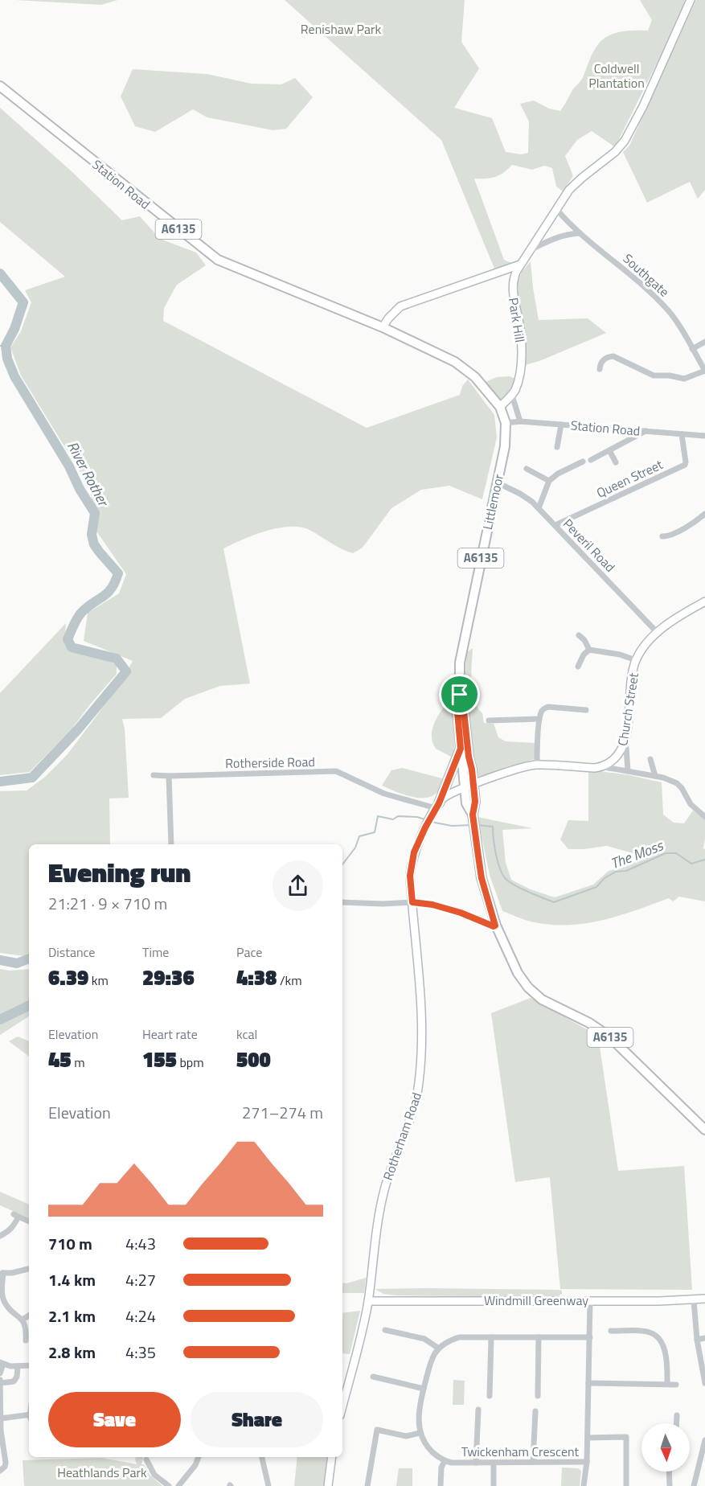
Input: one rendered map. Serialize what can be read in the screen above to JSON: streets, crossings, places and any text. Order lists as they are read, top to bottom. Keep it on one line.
{"streets":{"main road":["Station Road","A6135","Park Hill","Littlemoor","Church Street","Rotherham Road","Windmill Greenway"],"street":["Southgate","Queen Street","Peveril Road","Rotherside Road","Twickenham Crescent"]},"crossings":[["Station Road","A6135"],["Station Road","Queen Street"],["Station Road","Littlemoor"],["A6135","Littlemoor"],["Southgate","Park Hill"],["Queen Street","Peveril Road"],["Littlemoor","Peveril Road"],["Peveril Road","Church Street"],["Rotherside Road","Rotherham Road"],["Rotherham Road","Windmill Greenway"]],"water":["River Rother","The Moss"],"parks":["Renishaw Park","Coldwell Plantation","Heathlands Park"],"north":"bottom","page":{"heading":["Evening run","21:21 · 9 × 710 m"],"stats":[["Distance","6.39 km"],["Time","29:36"],["Pace","4:38 /km"],["Elevation","45 m"],["Heart rate","155 bpm"],["kcal","500"]],"chart":["Elevation","271–274 m"],"list":[{"name":"710 m","note":"4:43"},{"name":"1.4 km","note":"4:27"},{"name":"2.1 km","note":"4:24"},{"name":"2.8 km","note":"4:35"}],"buttons":["Save","Share"]}}
